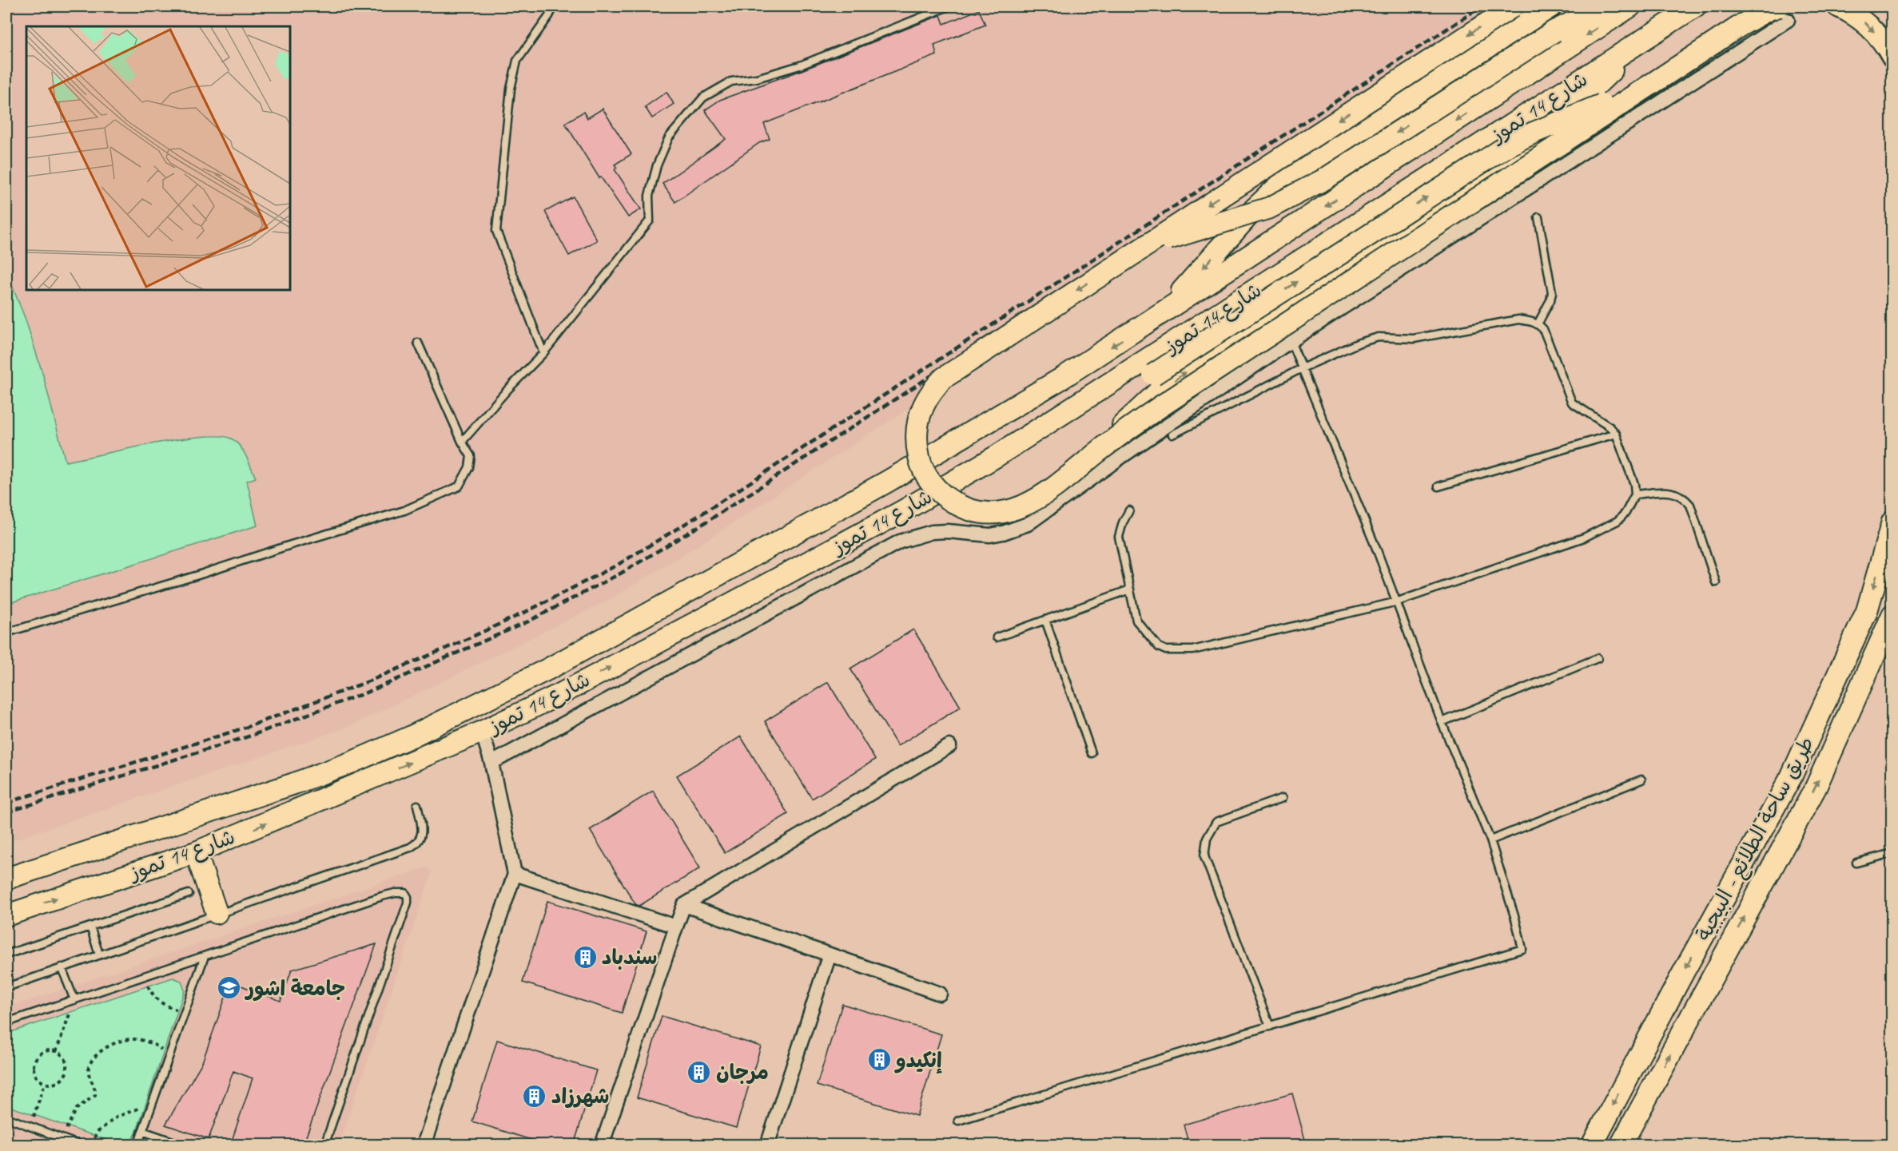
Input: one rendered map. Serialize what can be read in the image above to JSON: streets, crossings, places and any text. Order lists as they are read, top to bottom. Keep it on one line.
{"streets":{"main road":["شارع 14 تموز","طريق ساحة الطلائع - البيجية"]},"places":{"building":["سندباد","إنكيدو","مرجان","شهرزاد"],"school or university":["جامعة اشور"]}}
